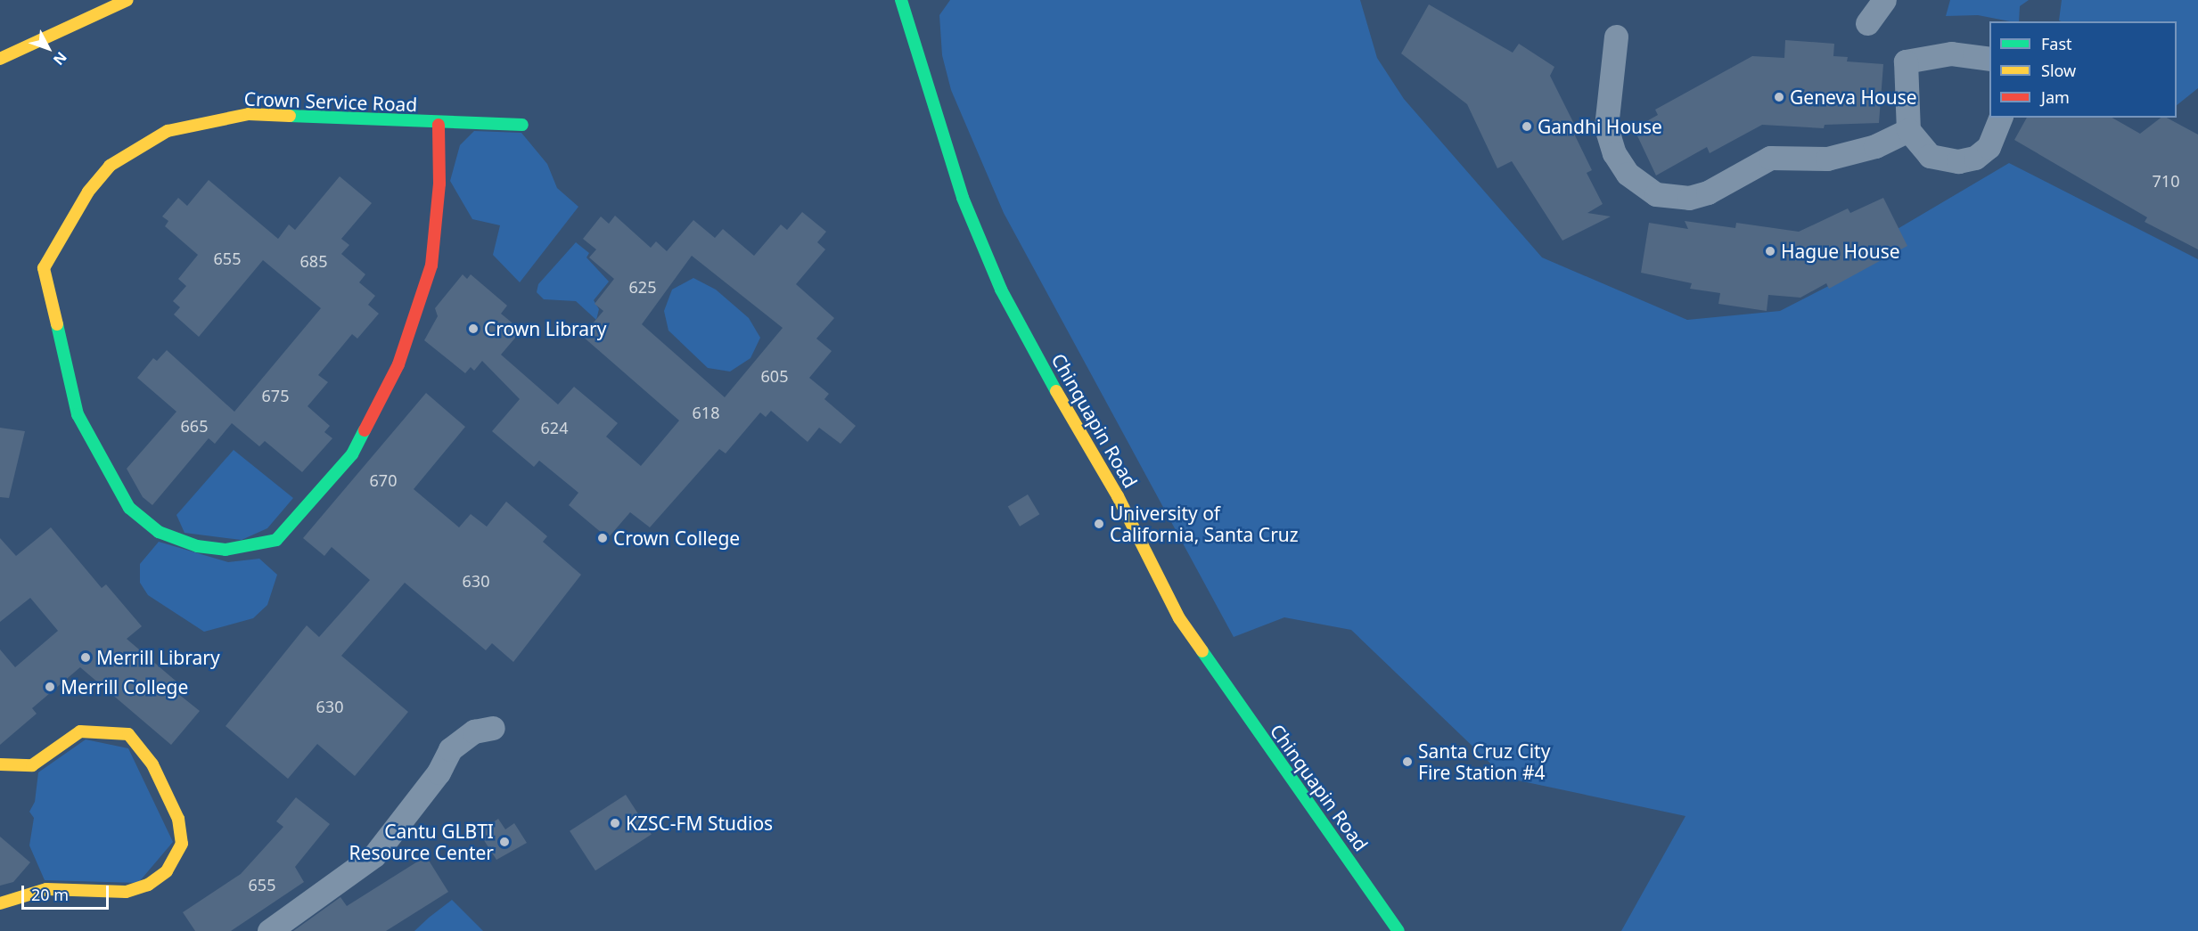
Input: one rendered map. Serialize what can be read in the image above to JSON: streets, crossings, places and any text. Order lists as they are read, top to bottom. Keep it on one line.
{"streets":{"street":["Crown Service Road","Chinquapin Road"]},"places":["Geneva House","Gandhi House","Hague House","Crown Library","University of California, Santa Cruz","Crown College","Merrill Library","Merrill College","Santa Cruz City Fire Station #4","KZSC-FM Studios","Cantu GLBTI Resource Center"],"house_numbers":["710","655","685","625","605","675","618","665","624","670","630","630","655"],"legend":["Fast","Slow","Jam"],"scale_bar":"20 m","north":"bottom right"}
